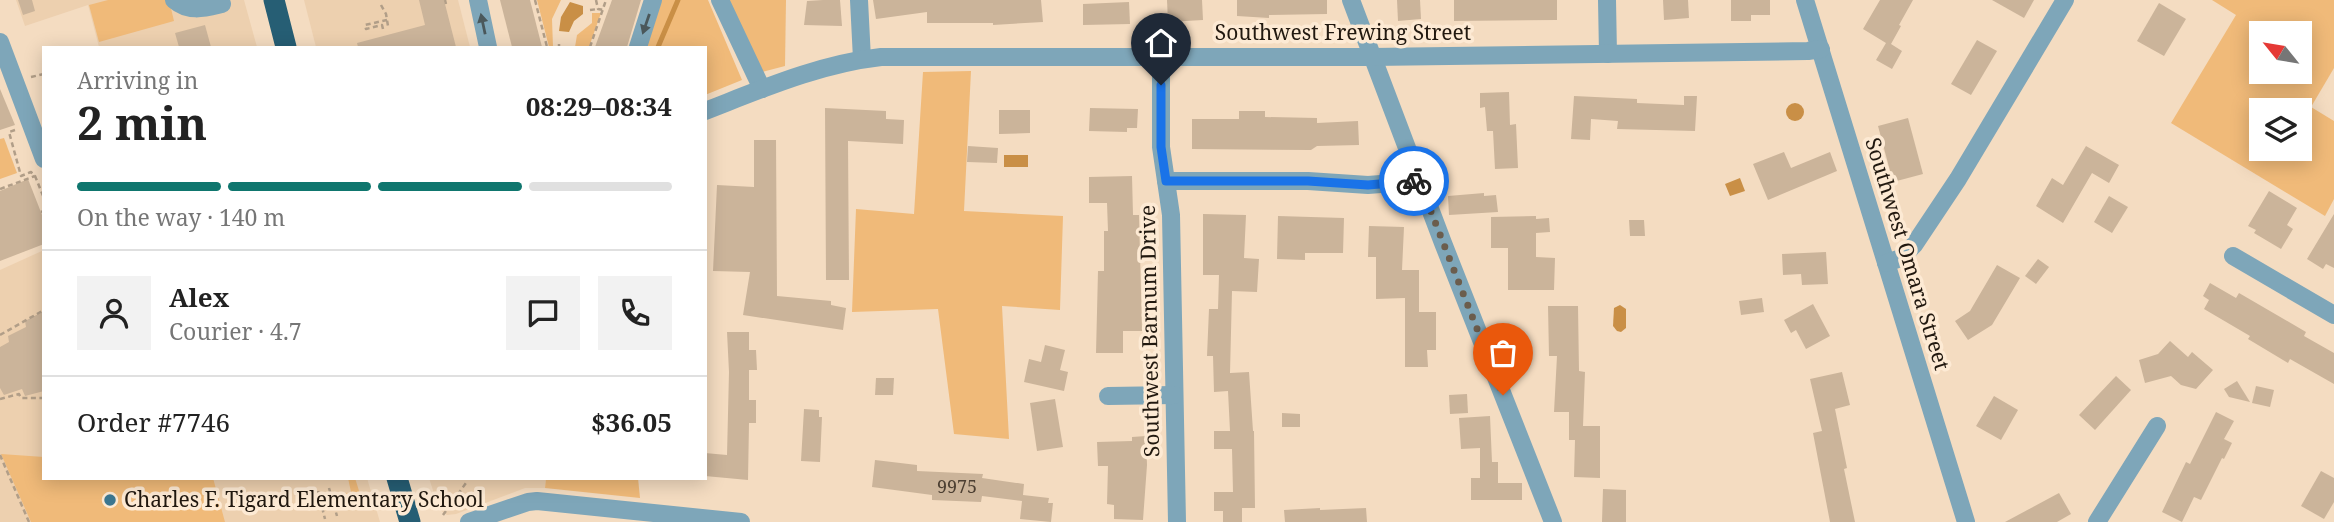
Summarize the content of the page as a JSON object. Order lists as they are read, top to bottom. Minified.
{"streets":{"street":["Southwest Frewing Street","Southwest Omara Street","Southwest Barnum Drive"]},"crossings":[["Southwest Frewing Street","Southwest Omara Street"],["Southwest Frewing Street","Southwest Barnum Drive"]],"places":["Charles F. Tigard Elementary School"],"house_numbers":["9975"],"north":"top left","page":{"heading":["2 min","Arriving in","08:29–08:34"],"panel":["Alex","Courier · 4.7","Order #7746","$36.05"],"bar":"On the way · 140 m"}}
